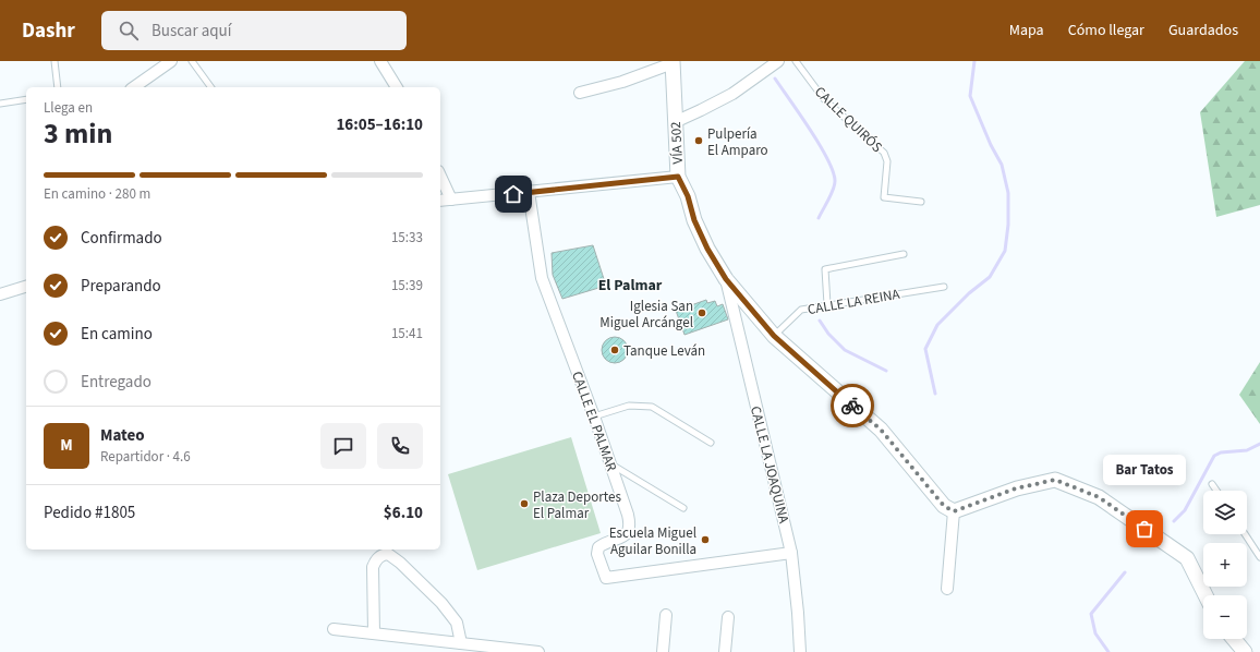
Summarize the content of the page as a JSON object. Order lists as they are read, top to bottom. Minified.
{"streets":{"street":["VÍA 502","CALLE EL PALMAR","CALLE LA JOAQUINA"],"lane":["CALLE QUIRÓS","CALLE LA REINA"]},"crossings":[["VÍA 502","CALLE LA REINA"],["VÍA 502","CALLE LA JOAQUINA"],["CALLE EL PALMAR","CALLE LA JOAQUINA"]],"districts":["El Palmar"],"places":["Pulpería El Amparo","Iglesia San Miguel Arcángel","Tanque Leván","Plaza Deportes El Palmar","Bar Tatos","Escuela Miguel Aguilar Bonilla"],"page":{"header":"Dashr","search":"Buscar aquí","nav":["Mapa","Cómo llegar","Guardados"],"heading":["3 min","Llega en","16:05–16:10"],"panel":["Mateo","Repartidor · 4.6","Pedido #1805","$6.10"],"bar":"En camino · 280 m","list":[["Confirmado","15:33"],["Preparando","15:39"],["En camino","15:41"],"Entregado"],"round":"M","bubble":"Bar Tatos","map_buttons":["+","−"]}}
